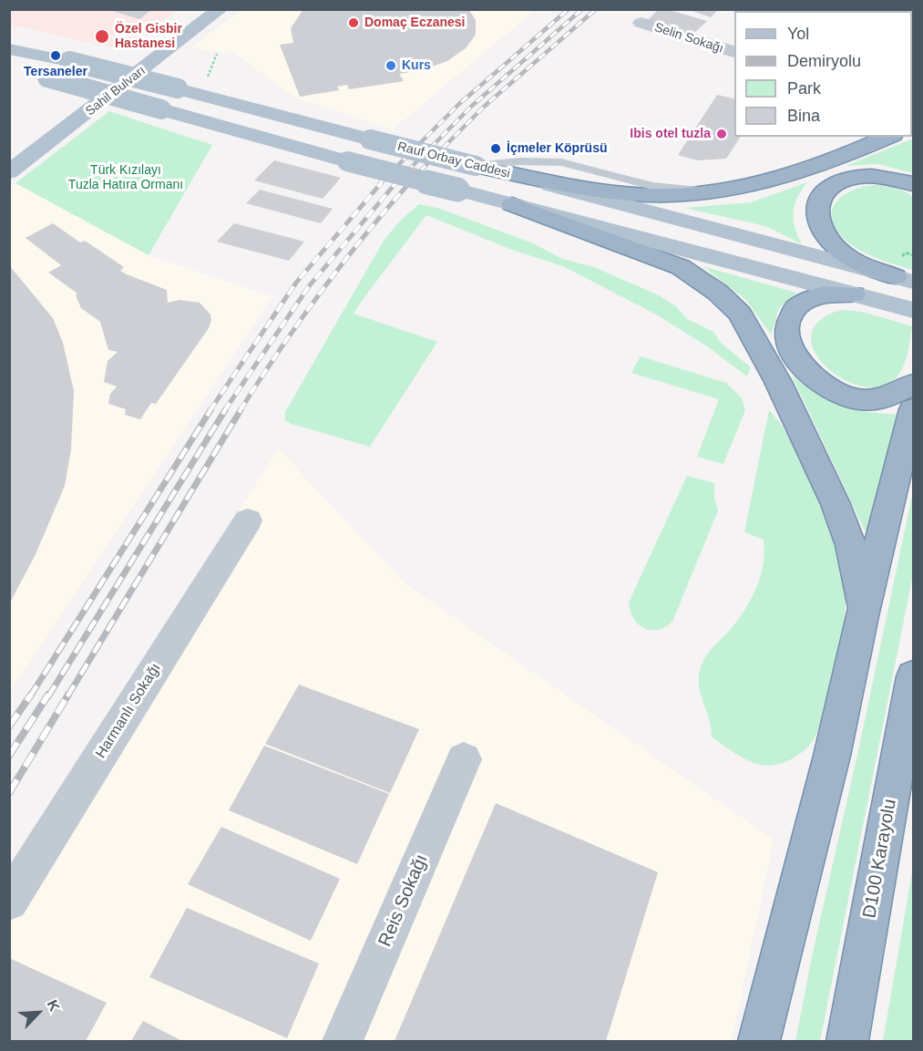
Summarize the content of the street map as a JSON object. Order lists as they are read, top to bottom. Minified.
{"streets":{"highway":["D100 Karayolu"],"main road":["Sahil Bulvarı","Rauf Orbay Caddesi"],"street":["Selin Sokağı","Harmanlı Sokağı","Reis Sokağı"]},"parks":["Türk Kızılayı Tuzla Hatıra Ormanı"],"places":["Domaç Eczanesi","Özel Gisbir Hastanesi","Tersaneler","Kurs","Ibis otel tuzla","İçmeler Köprüsü"],"legend":["Yol","Demiryolu","Park","Bina"],"north":"top right"}
